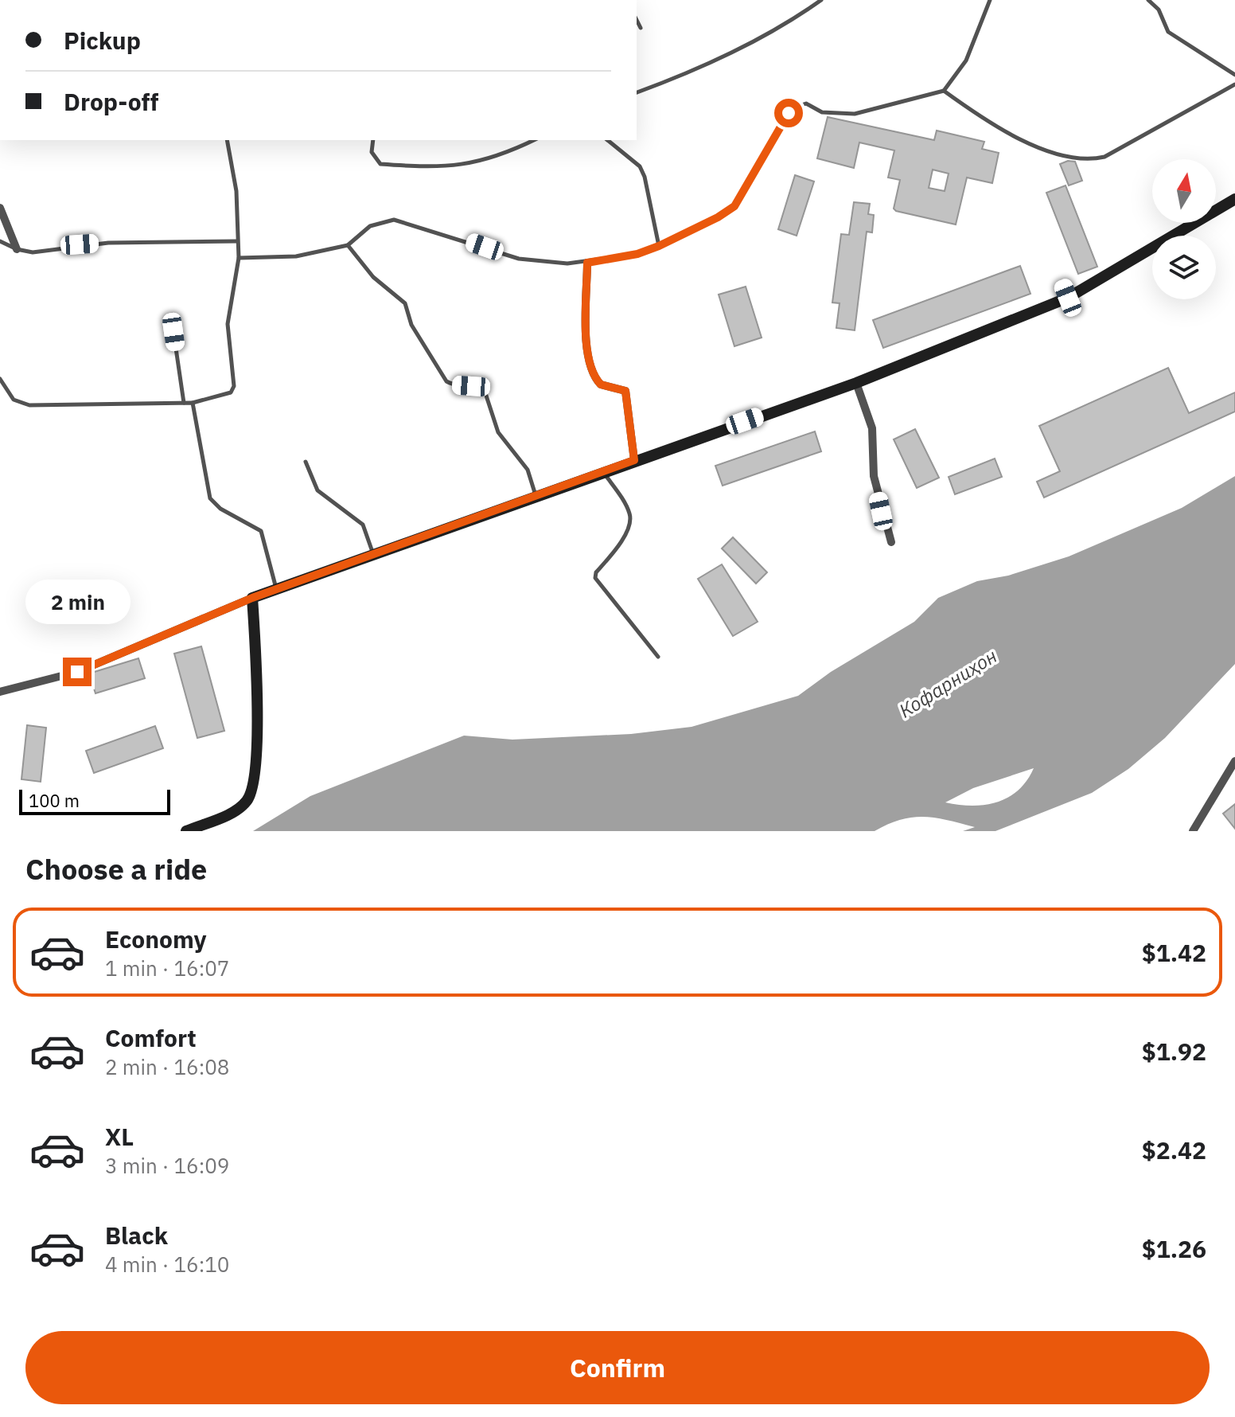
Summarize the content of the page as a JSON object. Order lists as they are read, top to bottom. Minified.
{"water":["Кофарниҳон"],"scale_bar":"100 m","north":"top","page":{"banner":["Pickup","Drop-off"],"bubble":"2 min","scale":"100 m","heading":"Choose a ride","list":[{"name":"Economy","note":"1 min · 16:07","value":"$1.42"},{"name":"Comfort","note":"2 min · 16:08","value":"$1.92"},{"name":"XL","note":"3 min · 16:09","value":"$2.42"},{"name":"Black","note":"4 min · 16:10","value":"$1.26"}],"buttons":"Confirm"}}
